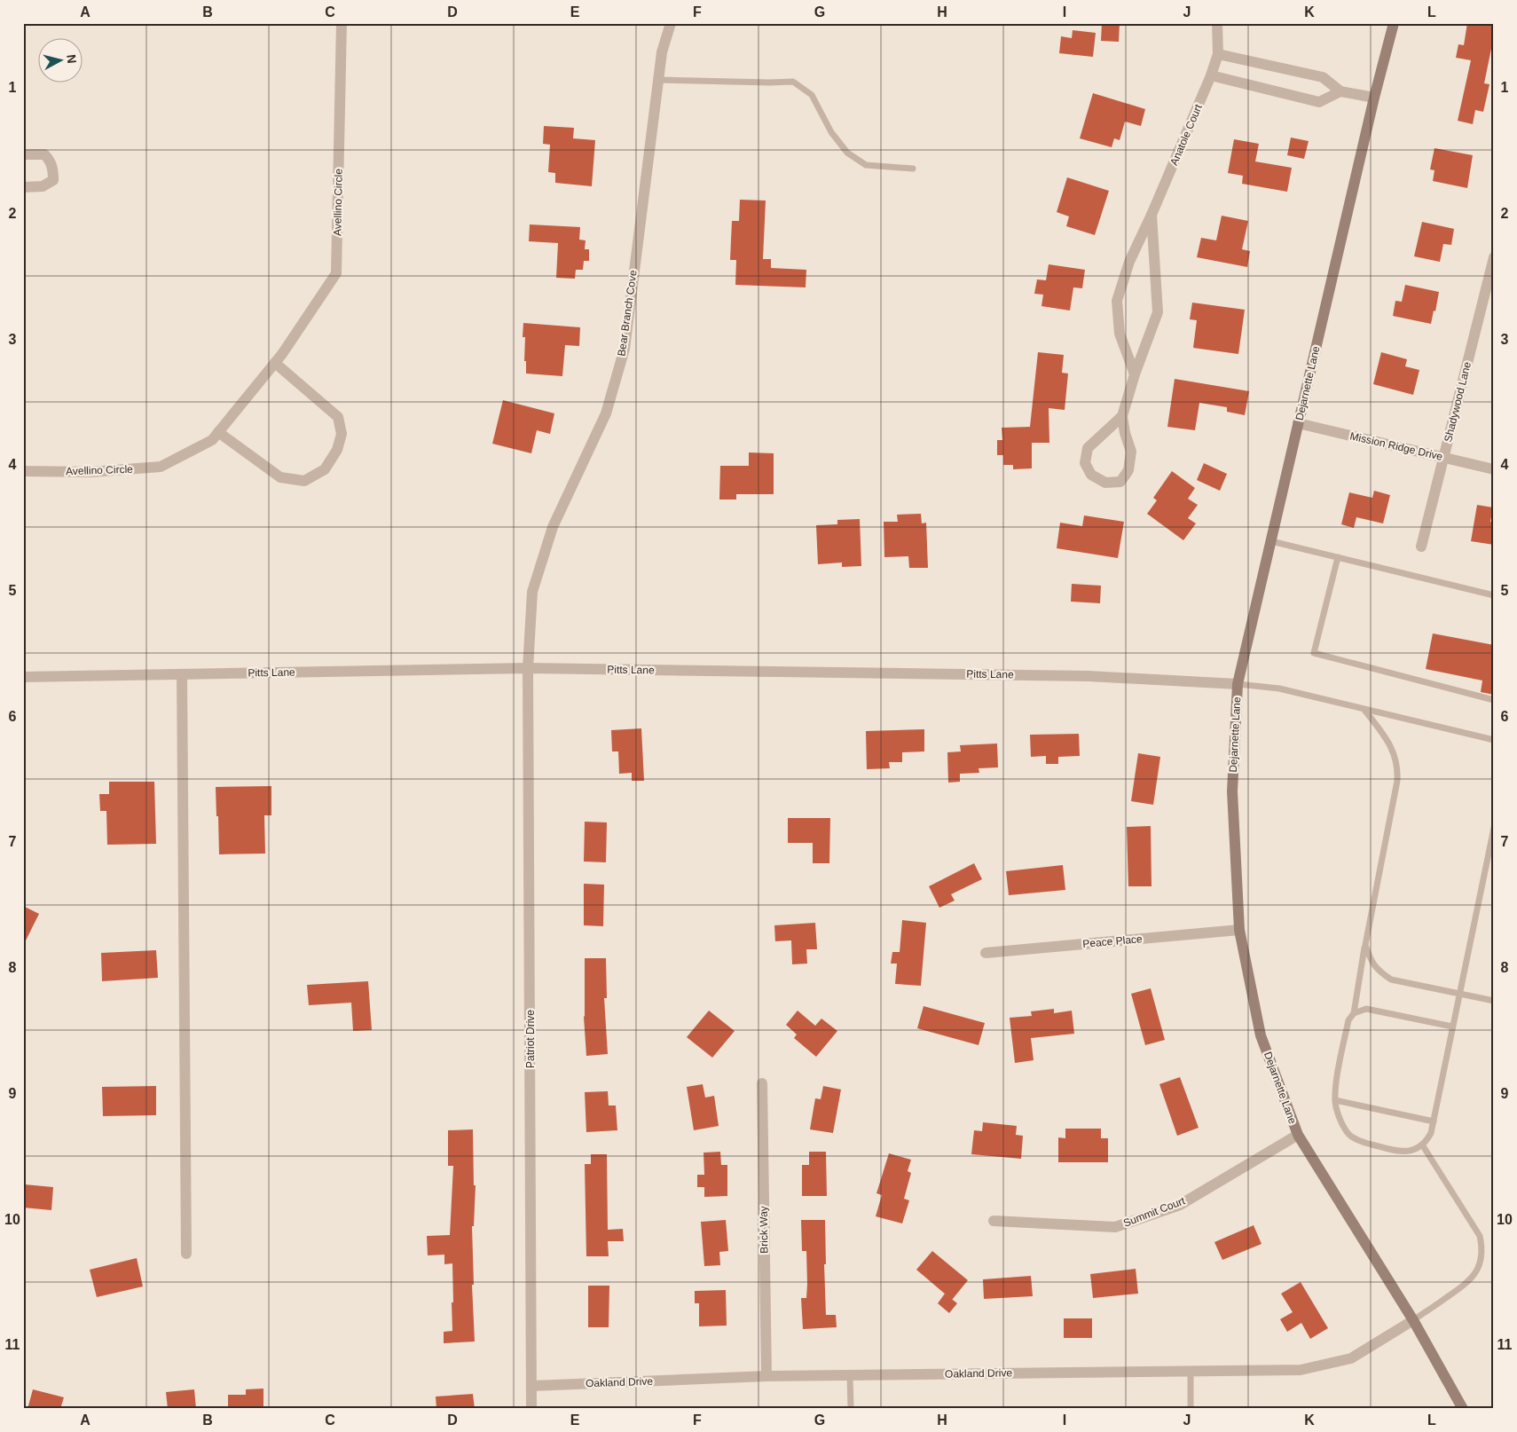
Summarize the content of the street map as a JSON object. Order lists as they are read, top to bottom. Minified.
{"streets":{"main road":["Dejarnette Lane"],"street":["Anatole Court","Avellino Circle","Bear Branch Cove","Shadywood Lane","Mission Ridge Drive","Pitts Lane","Peace Place","Patriot Drive","Summit Court","Brick Way","Oakland Drive"]},"crossings":[["Bear Branch Cove","Pitts Lane"],["Bear Branch Cove","Patriot Drive"],["Dejarnette Lane","Mission Ridge Drive"],["Dejarnette Lane","Pitts Lane"],["Dejarnette Lane","Peace Place"],["Dejarnette Lane","Summit Court"],["Dejarnette Lane","Oakland Drive"],["Shadywood Lane","Mission Ridge Drive"],["Pitts Lane","Patriot Drive"],["Patriot Drive","Oakland Drive"],["Brick Way","Oakland Drive"]],"north":"right","grid":{"columns":["A","B","C","D","E","F","G","H","I","J","K","L"],"rows":["1","2","3","4","5","6","7","8","9","10","11"]}}
